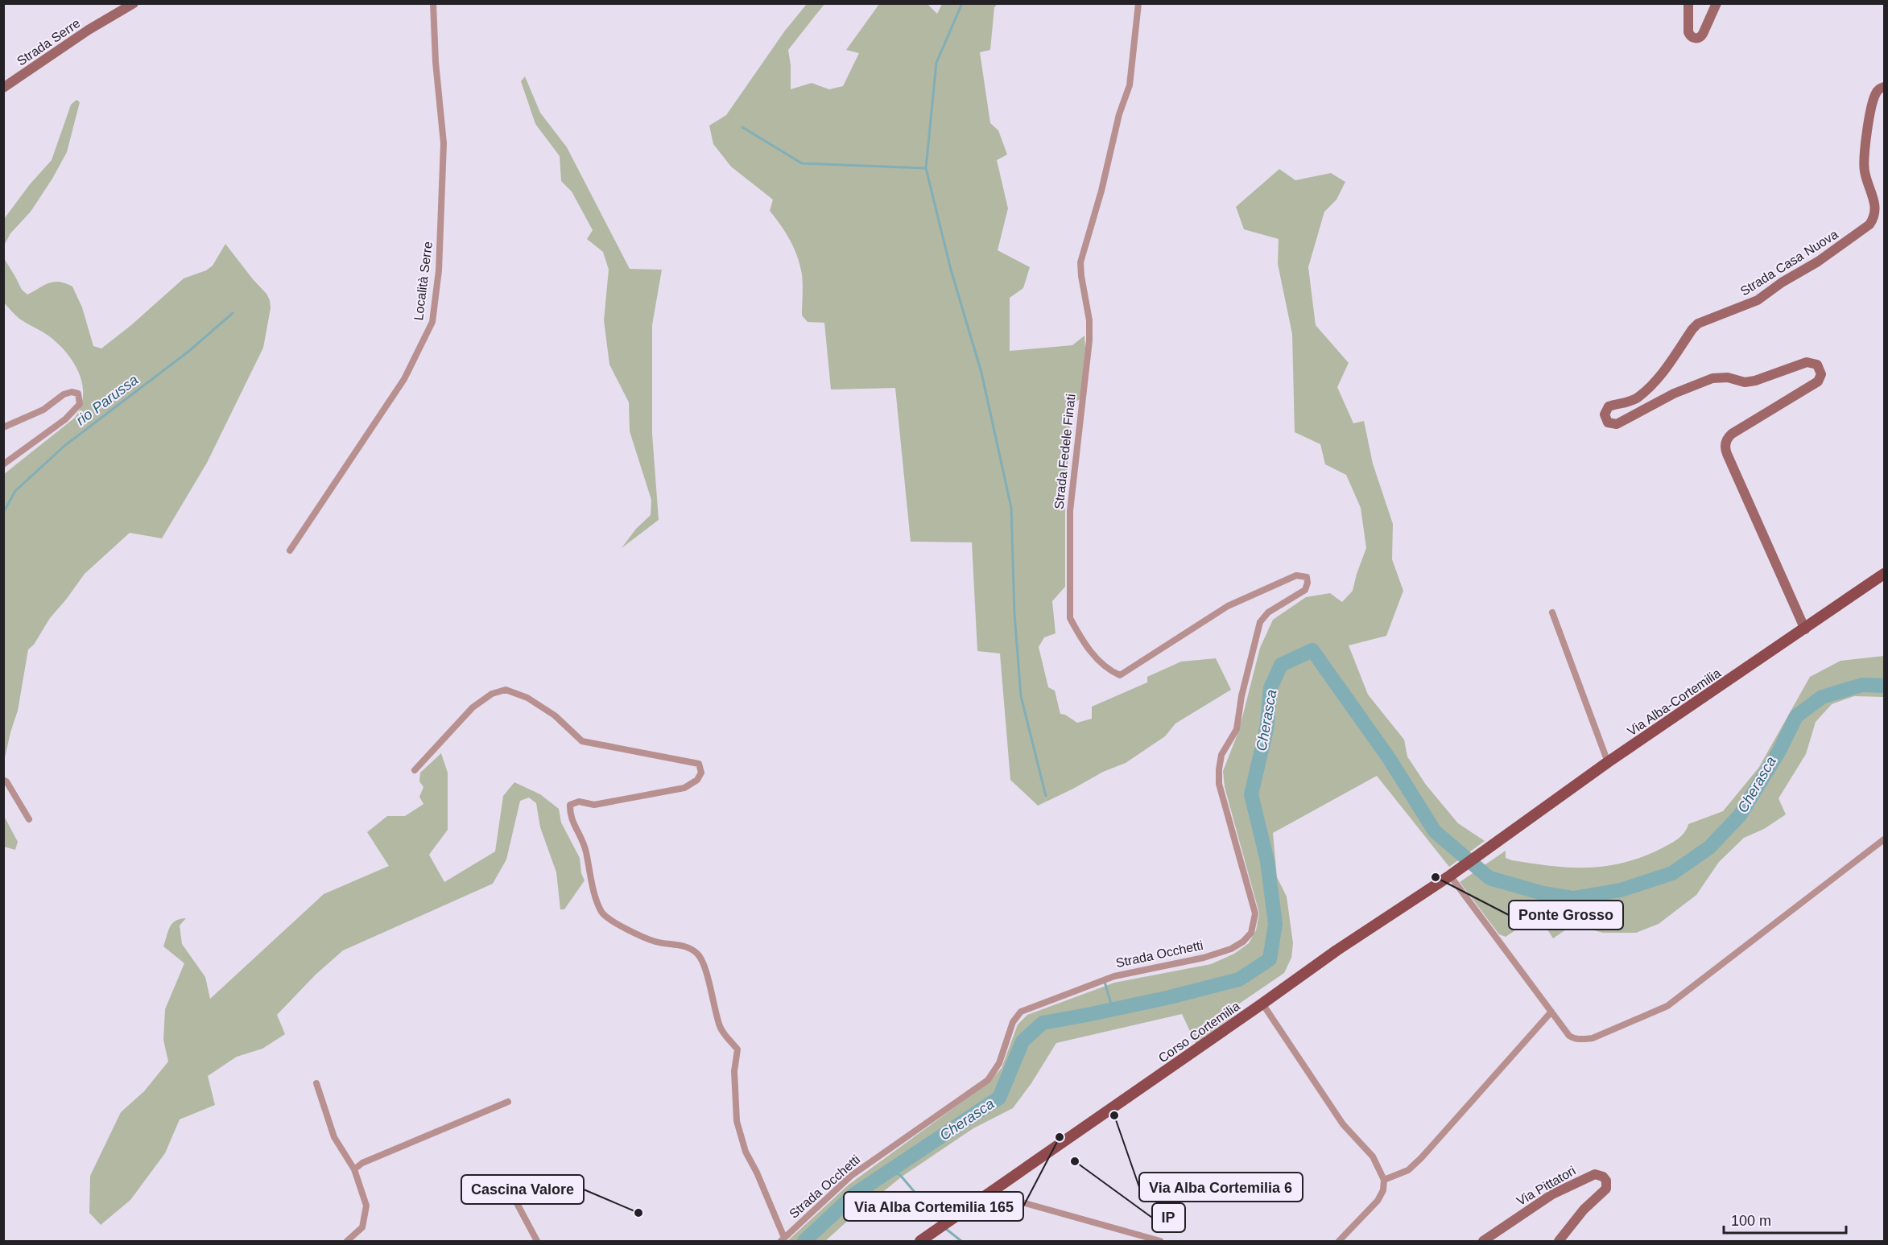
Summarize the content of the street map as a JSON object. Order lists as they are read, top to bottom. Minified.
{"streets":{"main road":["Via Alba-Cortemilia","Corso Cortemilia"],"street":["Strada Serre","Strada Casa Nuova","Località Serre","Strada Fedele Finati","Strada Occhetti","Via Pittatori"]},"crossings":[["Strada Casa Nuova","Via Alba-Cortemilia"],["Strada Fedele Finati","Strada Occhetti"],["Via Alba-Cortemilia","Corso Cortemilia"]],"water":["rio Parussa","Cherasca"],"places":["Ponte Grosso","Via Alba Cortemilia 6","Via Alba Cortemilia 165","IP","Cascina Valore"],"scale_bar":"100 m"}
